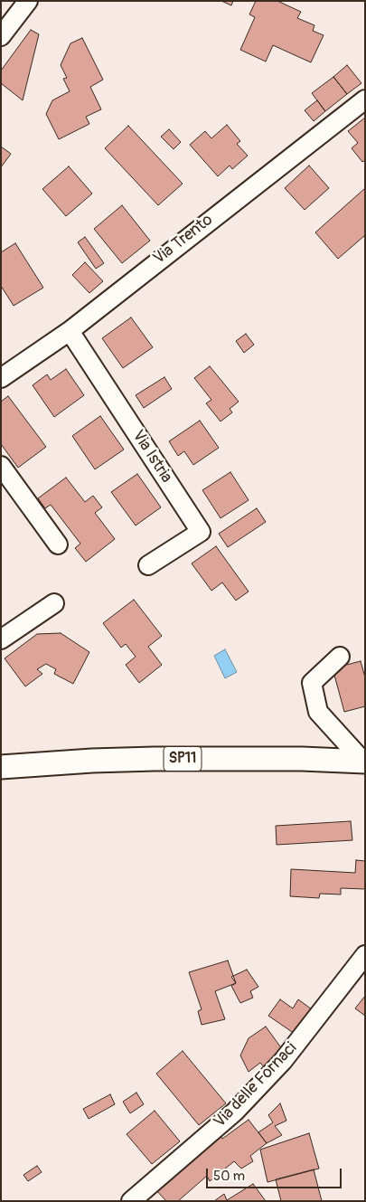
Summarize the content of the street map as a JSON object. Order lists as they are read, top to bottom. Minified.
{"streets":{"main road":["SP11"],"street":["Via Trento","Via Istria","Via delle Fornaci"]},"crossings":[["Via Trento","Via Istria"]],"scale_bar":"50 m"}
